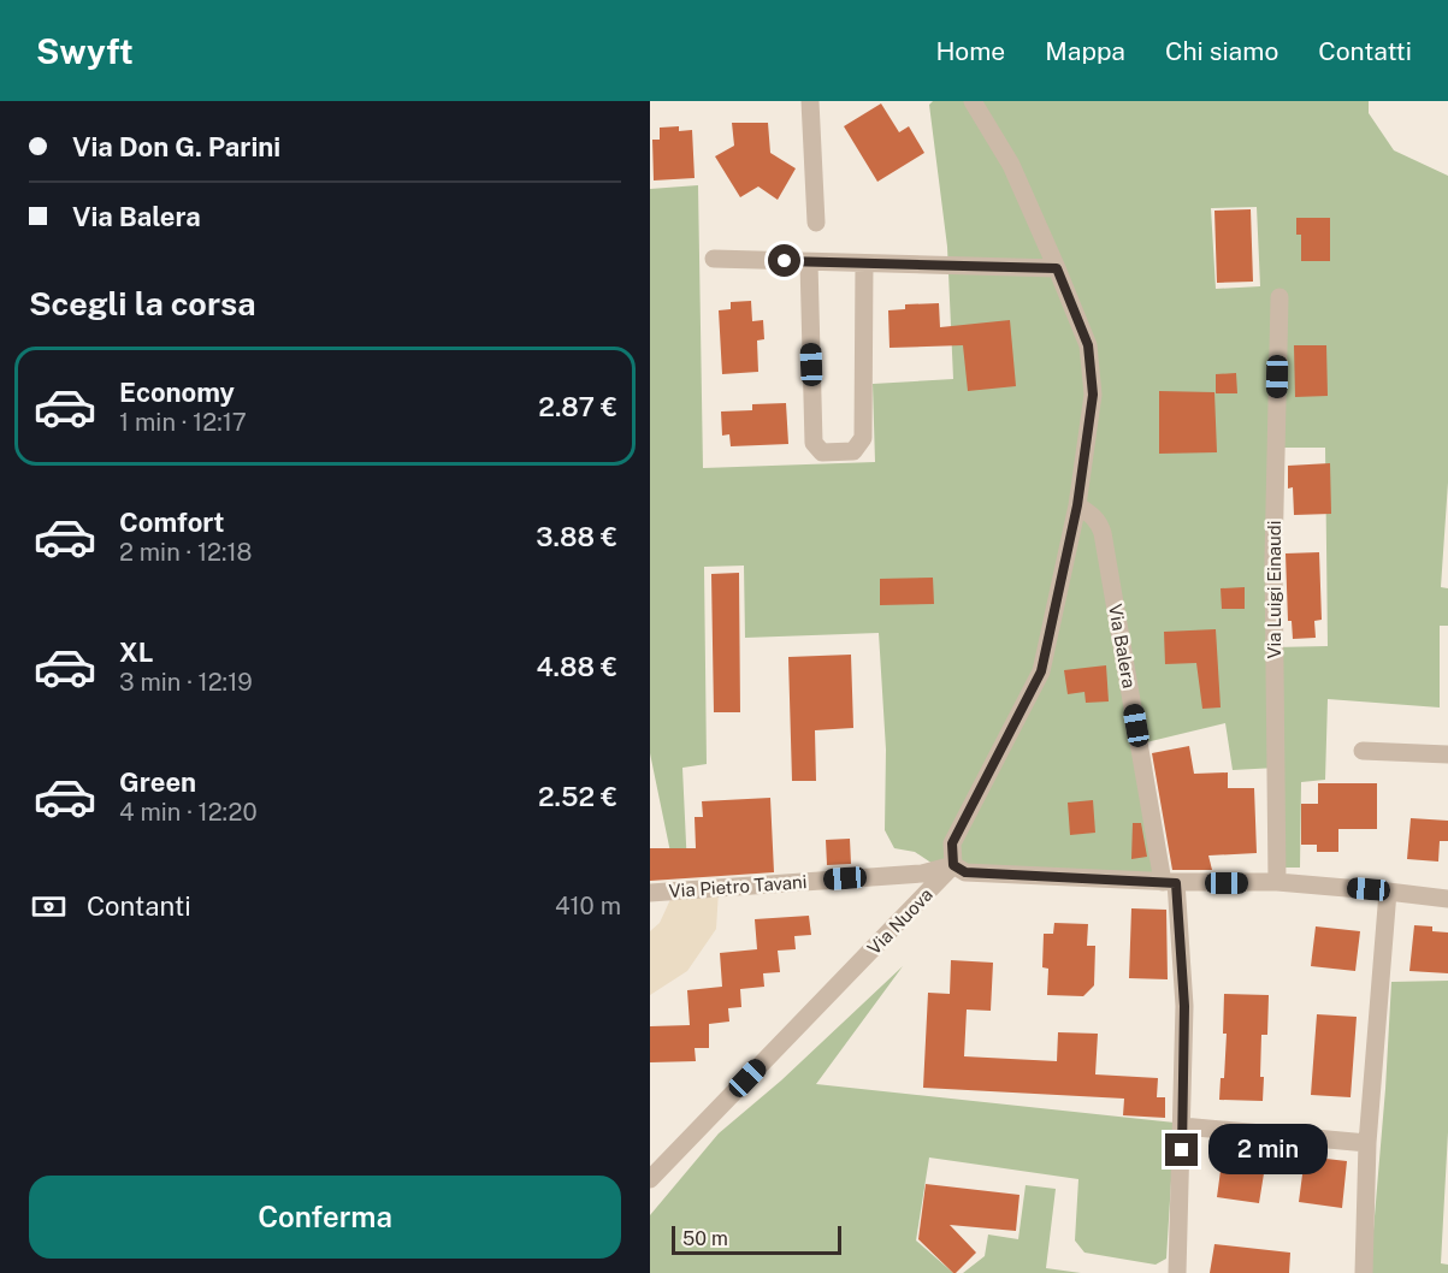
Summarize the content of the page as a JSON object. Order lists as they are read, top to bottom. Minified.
{"streets":{"street":["Via Luigi Einaudi","Via Balera","Via Pietro Tavani","Via Nuova"]},"crossings":[["Via Pietro Tavani","Via Nuova"]],"scale_bar":"50 m","page":{"header":"Swyft","nav":["Home","Mappa","Chi siamo","Contatti"],"banner":["Via Don G. Parini","Via Balera"],"heading":"Scegli la corsa","list":[{"name":"Economy","note":"1 min · 12:17","value":"2.87 €"},{"name":"Comfort","note":"2 min · 12:18","value":"3.88 €"},{"name":"XL","note":"3 min · 12:19","value":"4.88 €"},{"name":"Green","note":"4 min · 12:20","value":"2.52 €"}],"pay":["Contanti","410 m"],"bubble":"2 min","buttons":"Conferma","scale":"50 m"}}
